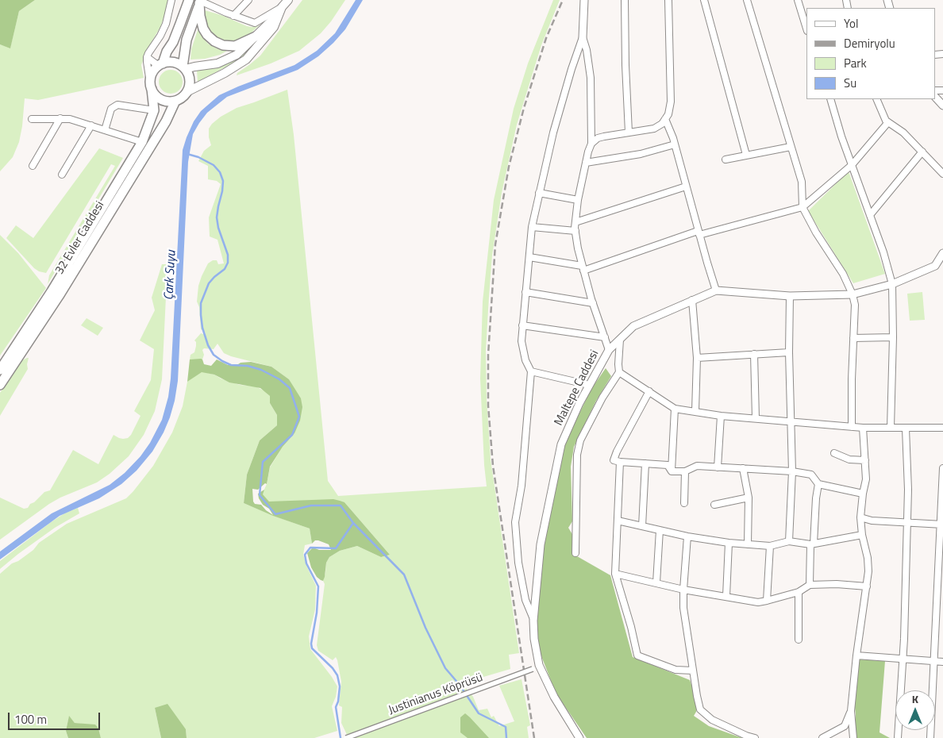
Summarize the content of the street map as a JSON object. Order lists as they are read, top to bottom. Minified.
{"streets":{"main road":["32 Evler Caddesi"],"street":["Maltepe Caddesi","Justinianus Köprüsü"]},"water":["Çark Suyu"],"legend":["Yol","Demiryolu","Park","Su"],"scale_bar":"100 m","north":"top"}
